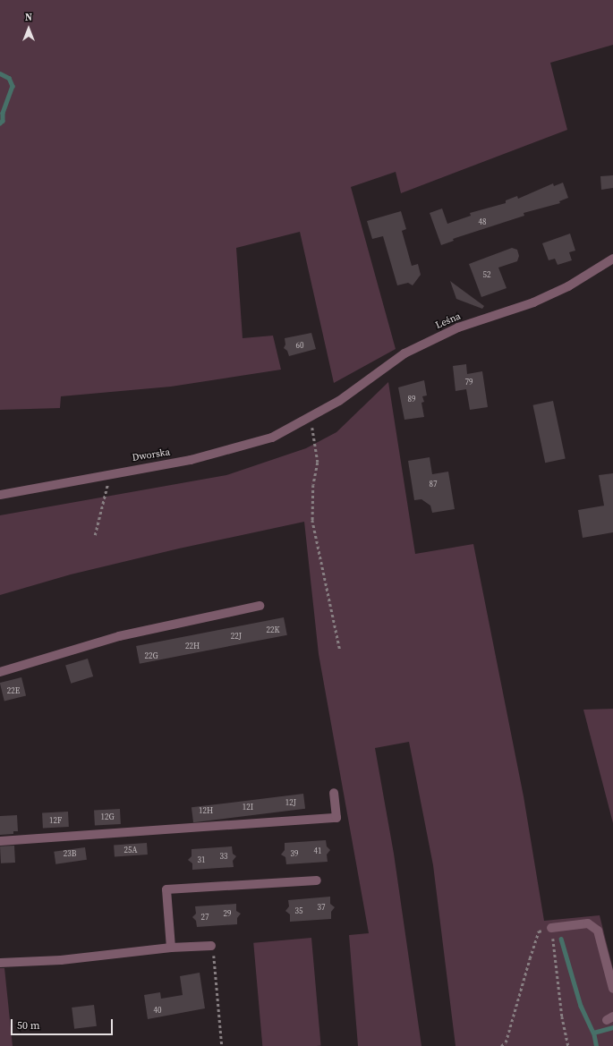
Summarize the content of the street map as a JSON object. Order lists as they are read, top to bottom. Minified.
{"streets":{"street":["Leśna","Dworska"]},"crossings":[["Leśna","Dworska"]],"house_numbers":["48","52","60","79","89","87","22K","22J","22H","22G","22E","12J","12I","12H","12G","12F","25A","41","23B","39","33","31","37","35","29","27","40"],"scale_bar":"50 m","north":"top"}
